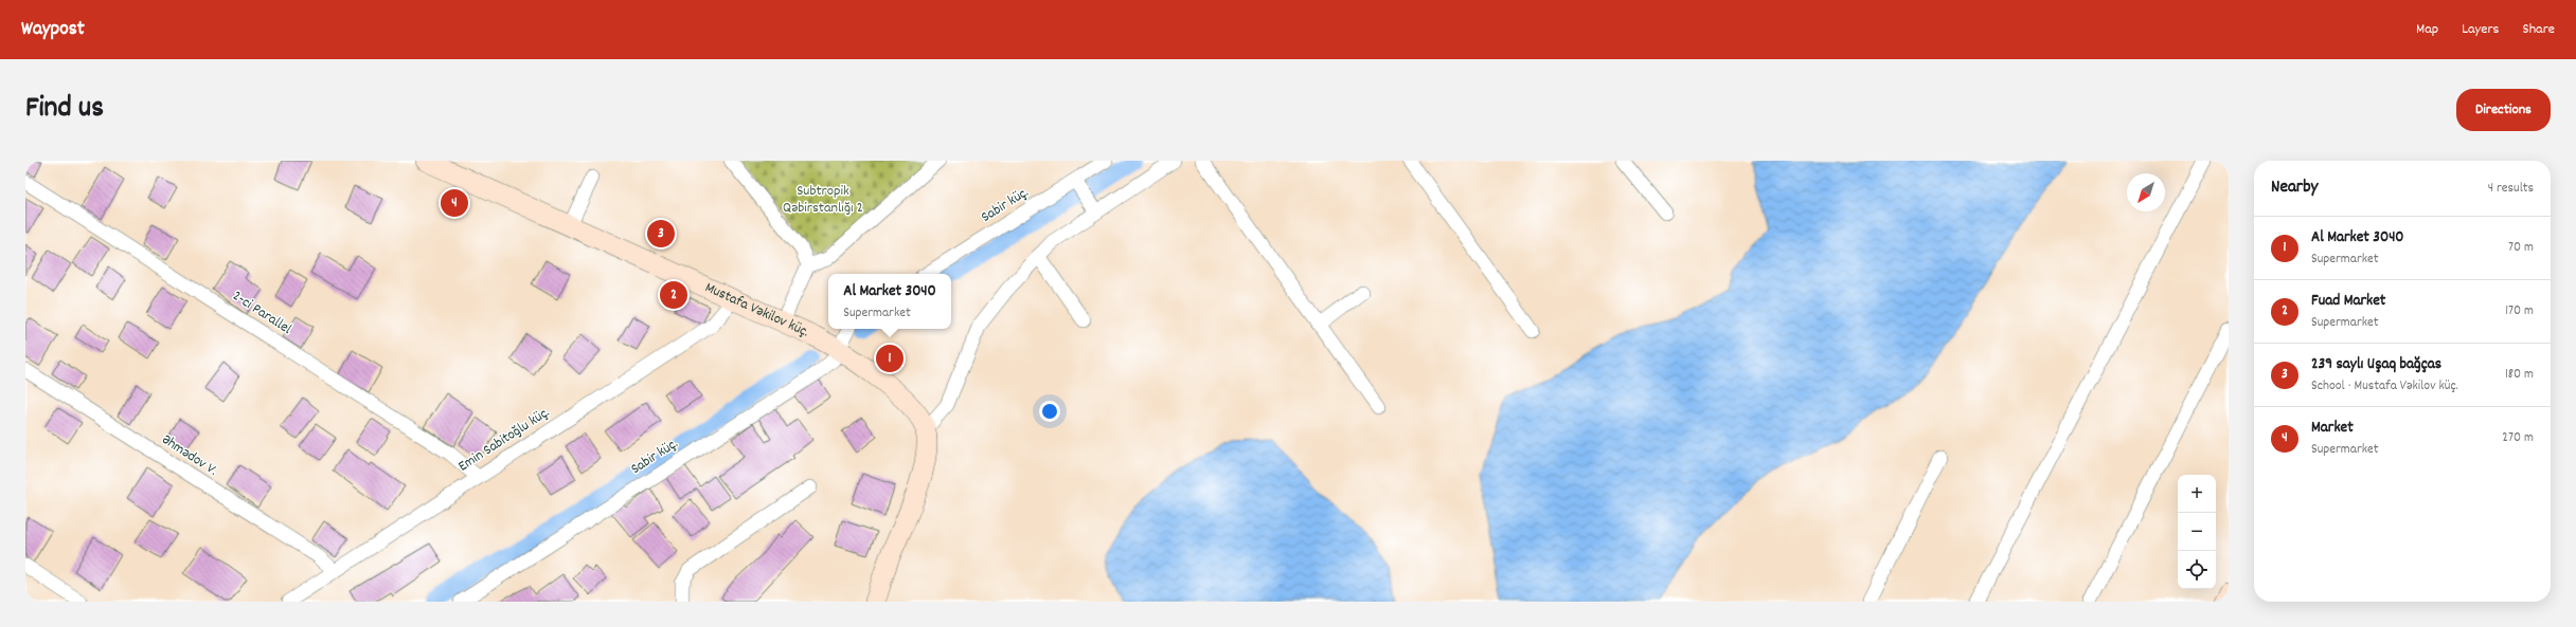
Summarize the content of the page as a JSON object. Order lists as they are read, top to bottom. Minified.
{"streets":{"street":["Sabir küç.","Mustafa Vəkilov küç.","2-ci Parallel","Emin Sabitoğlu küç.","Əhmədov V."]},"crossings":[["Sabir küç.","Mustafa Vəkilov küç."],["Mustafa Vəkilov küç.","Emin Sabitoğlu küç."],["2-ci Parallel","Emin Sabitoğlu küç."],["Emin Sabitoğlu küç.","Əhmədov V."]],"parks":["Subtropik Qəbirstanlığı 2"],"north":"bottom left","page":{"header":"Waypost","nav":["Map","Layers","Share"],"title":"Find us","buttons":"Directions","heading":["Nearby","4 results"],"pins":["4","3","2","1"],"list":[{"mark":"1","name":"Al Market 3040","note":"Supermarket","value":"70 m"},{"mark":"2","name":"Fuad Market","note":"Supermarket","value":"170 m"},{"mark":"3","name":"239 saylı Uşaq bağças","note":"School · Mustafa Vəkilov küç.","value":"180 m"},{"mark":"4","name":"Market","note":"Supermarket","value":"270 m"}],"popup":["Al Market 3040","Supermarket"],"map_buttons":["+","−"]}}
